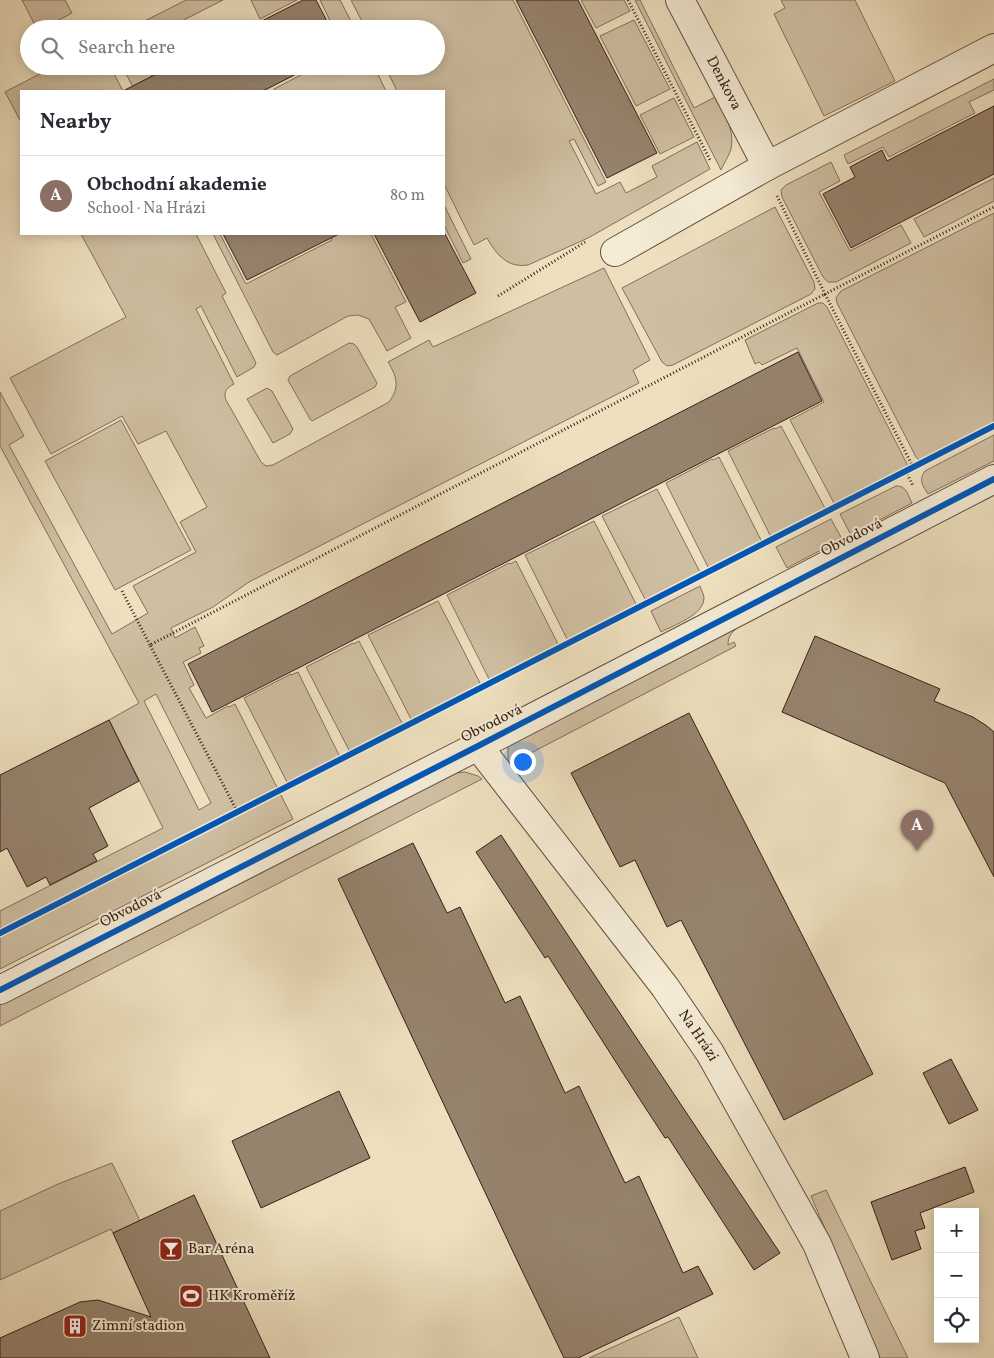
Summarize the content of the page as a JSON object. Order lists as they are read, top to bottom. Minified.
{"streets":{"street":["Denkova","Obvodová","Na Hrázi"]},"crossings":[["Obvodová","Na Hrázi"]],"places":{"bar":["Bar Aréna"],"sports":["HK Kroměříž"],"building":["Zimní stadion"]},"page":{"search":"Search here","heading":"Nearby","list":[{"mark":"A","name":"Obchodní akademie","note":"School · Na Hrázi","value":"80 m"}],"pins":"A","map_buttons":["+","−"]}}
